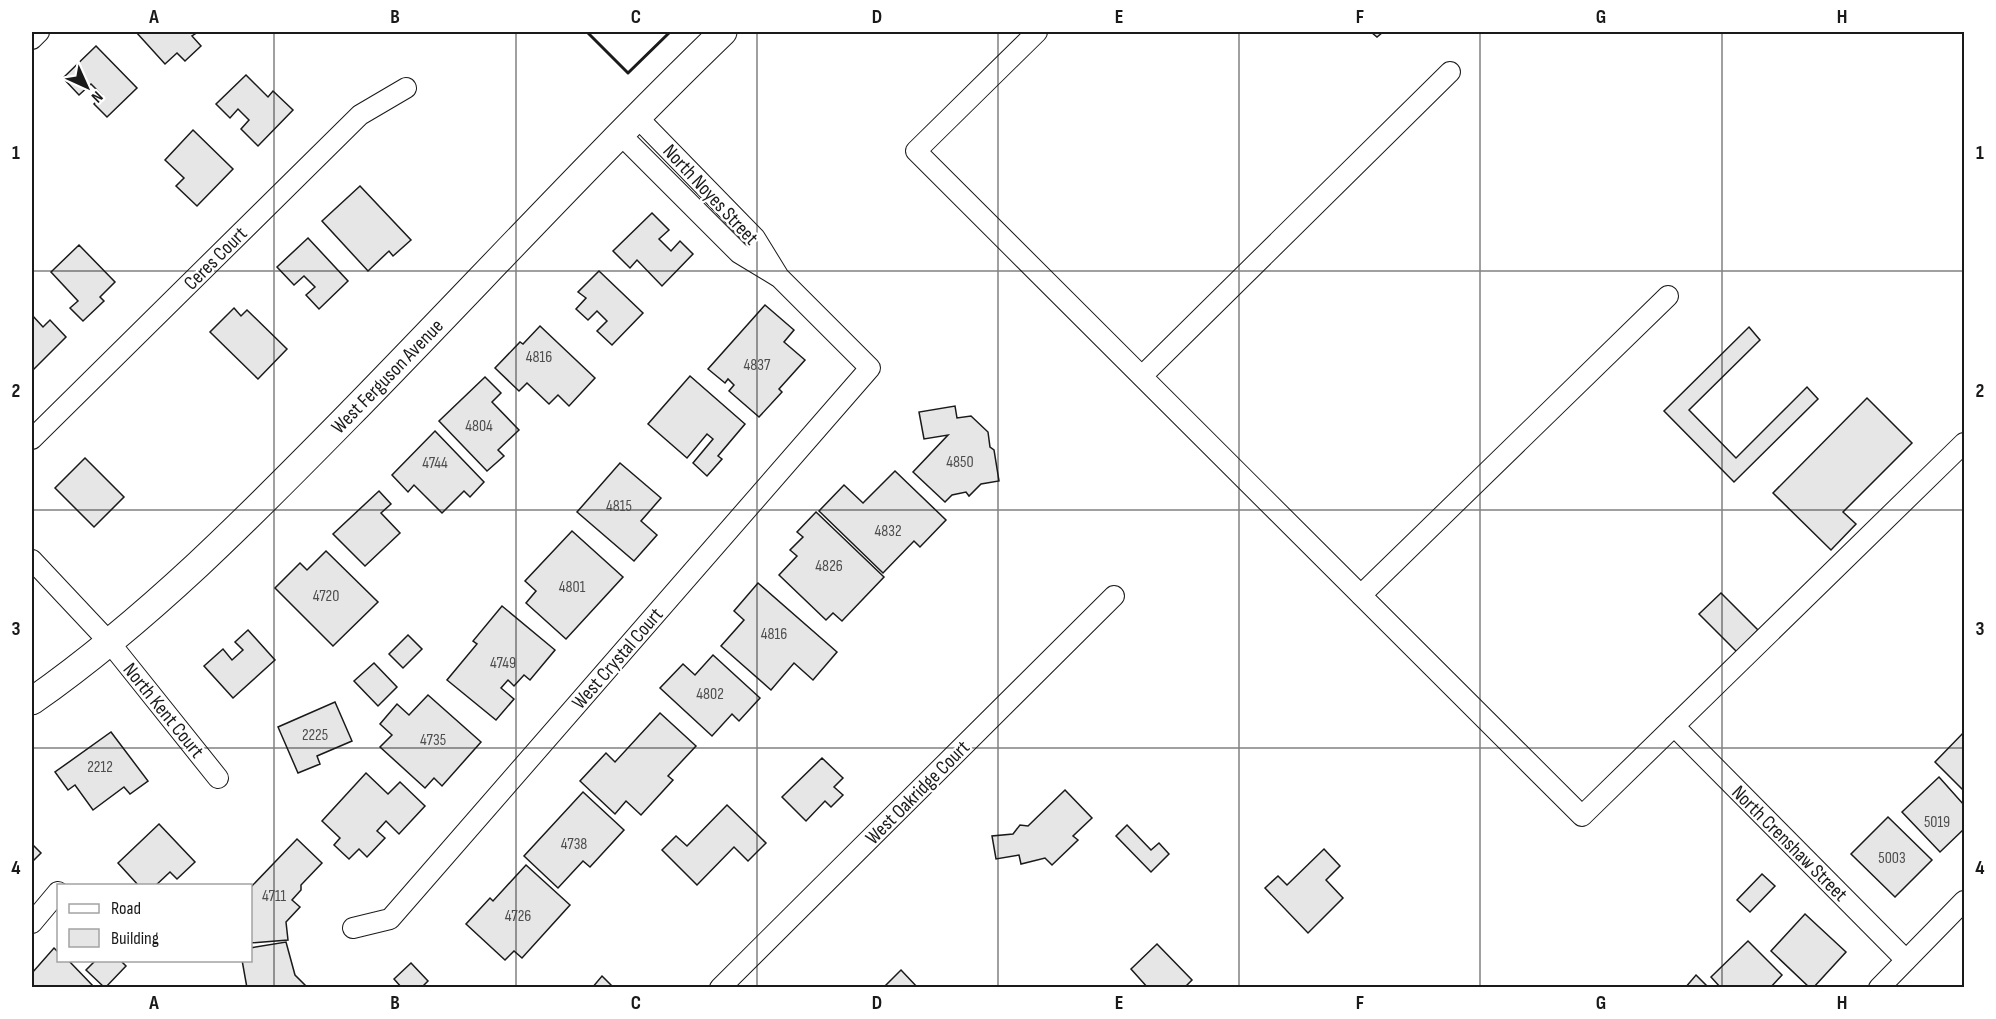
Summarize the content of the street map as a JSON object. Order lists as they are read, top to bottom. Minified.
{"streets":{"street":["North Noyes Street","Ceres Court","West Ferguson Avenue","West Crystal Court","North Kent Court","West Oakridge Court","North Crenshaw Street"]},"crossings":[["North Noyes Street","West Ferguson Avenue"],["North Noyes Street","West Crystal Court"],["West Ferguson Avenue","North Kent Court"]],"house_numbers":["4816","4837","4804","4850","4744","4815","4832","4826","4801","4720","4816","4749","4802","2225","4735","2212","5019","4738","5003","4711","4726"],"legend":["Road","Building"],"north":"bottom right","grid":{"columns":["A","B","C","D","E","F","G","H"],"rows":["1","2","3","4"]}}
